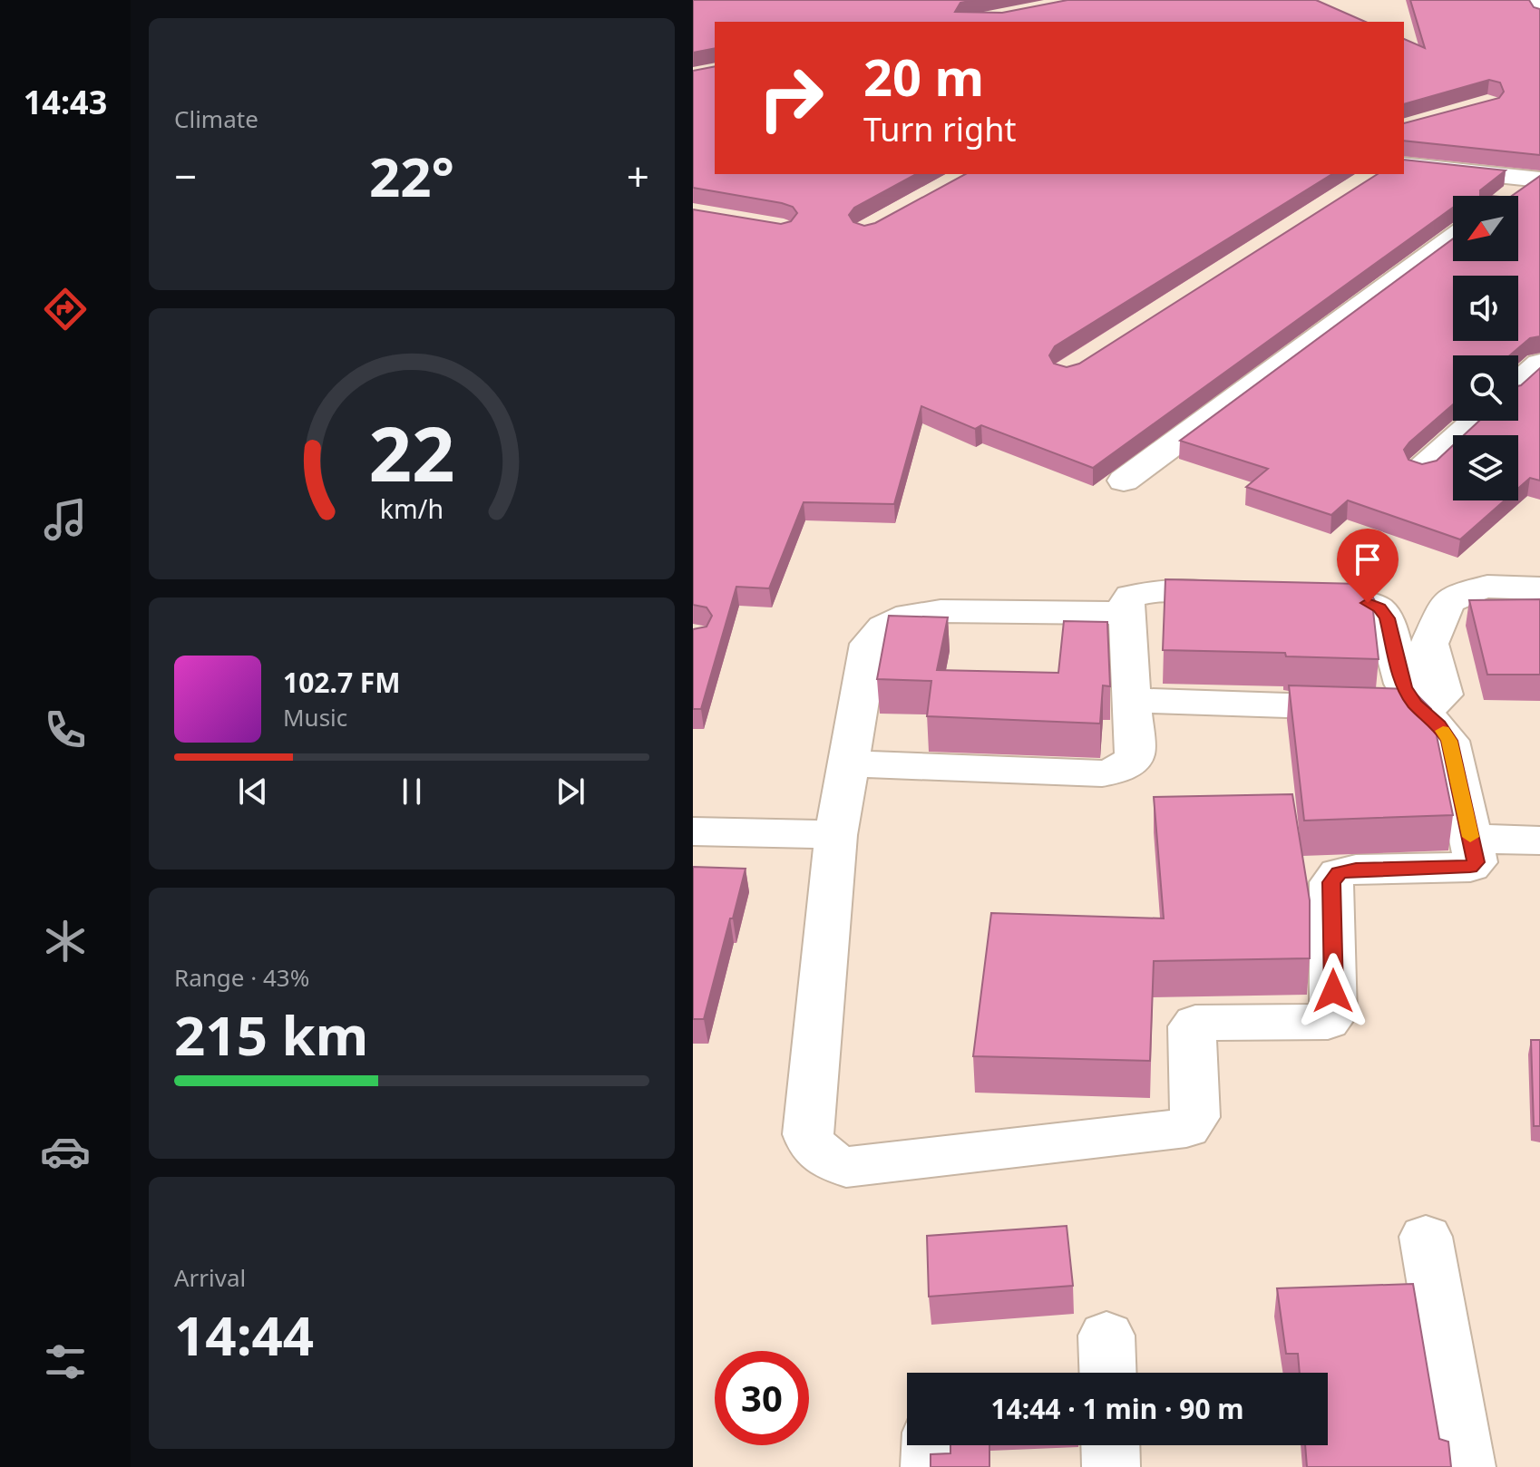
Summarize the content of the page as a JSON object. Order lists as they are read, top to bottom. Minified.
{"north":"bottom left","page":{"tabs":"14:43","tile":["Climate",["Range · 43%","215 km"],["Arrival","14:44"]],"turn":["20 m","Turn right"],"heat":["−","22°","+"],"song":["102.7 FM","Music"],"limit":"30","trip":"14:44 · 1 min · 90 m","gauge":["22","km/h"]}}
